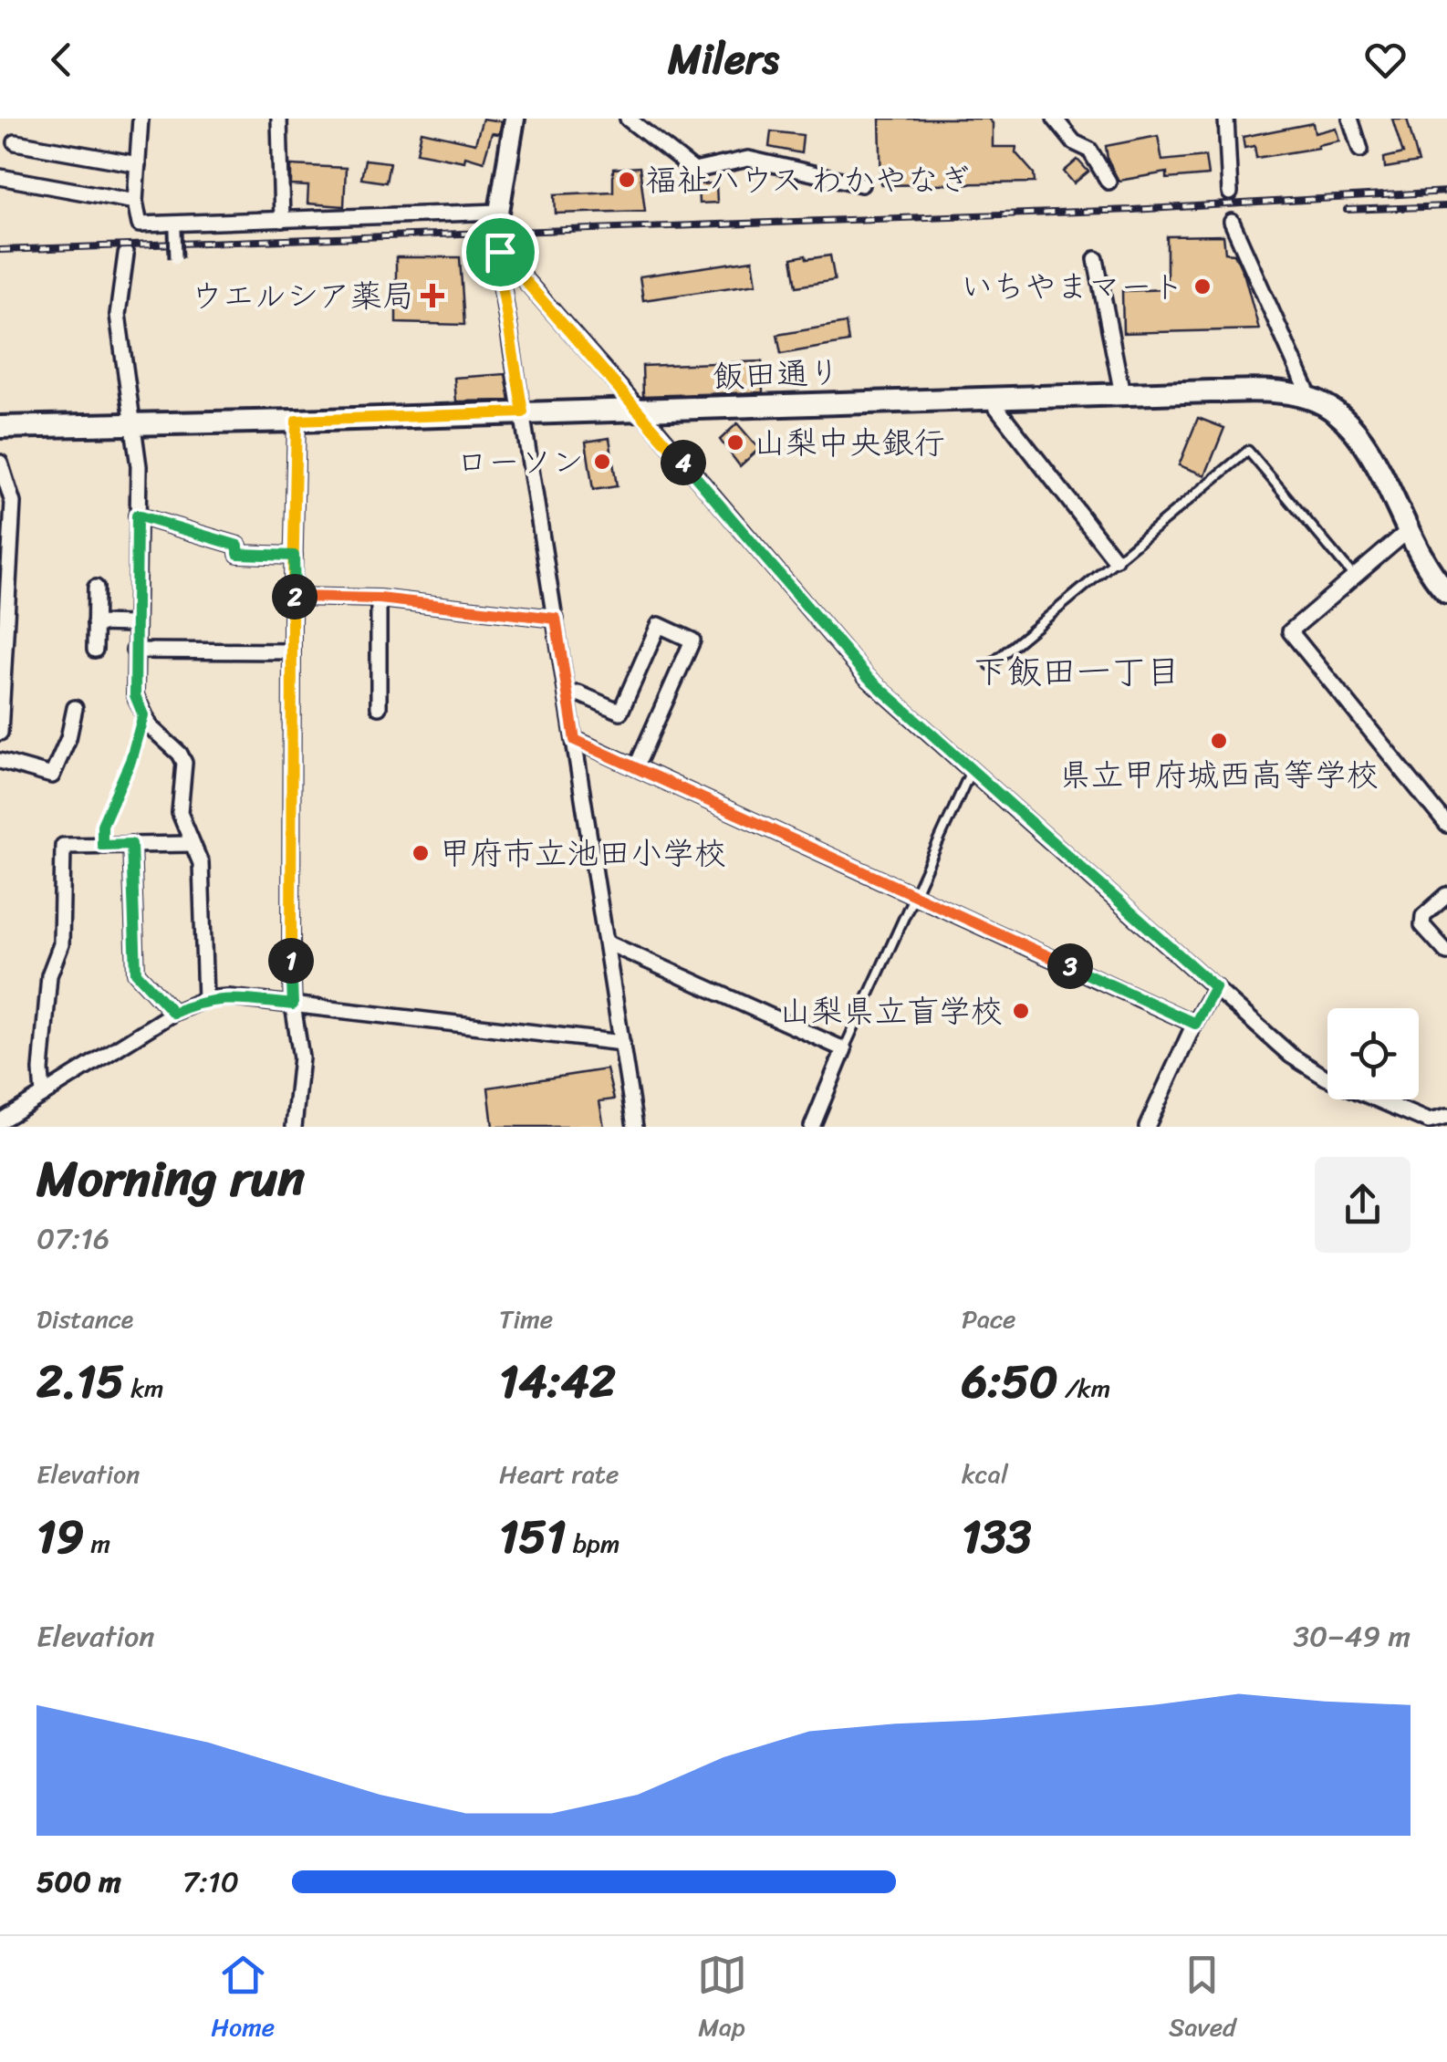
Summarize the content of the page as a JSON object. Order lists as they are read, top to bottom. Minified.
{"streets":{"main road":["飯田通り"]},"districts":["下飯田一丁目"],"places":{"other":["福祉ハウス わかやなぎ","いちやまマート","山梨中央銀行","ローソン","県立甲府城西高等学校","甲府市立池田小学校","山梨県立盲学校"],"health":["ウエルシア薬局"]},"page":{"header":"Milers","pins":["4","2","1","3"],"heading":["Morning run","07:16"],"stats":[["Distance","2.15 km"],["Time","14:42"],["Pace","6:50 /km"],["Elevation","19 m"],["Heart rate","151 bpm"],["kcal","133"]],"chart":["Elevation","30–49 m"],"list":[{"name":"500 m","note":"7:10"}],"tabs":["Home","Map","Saved"]}}
